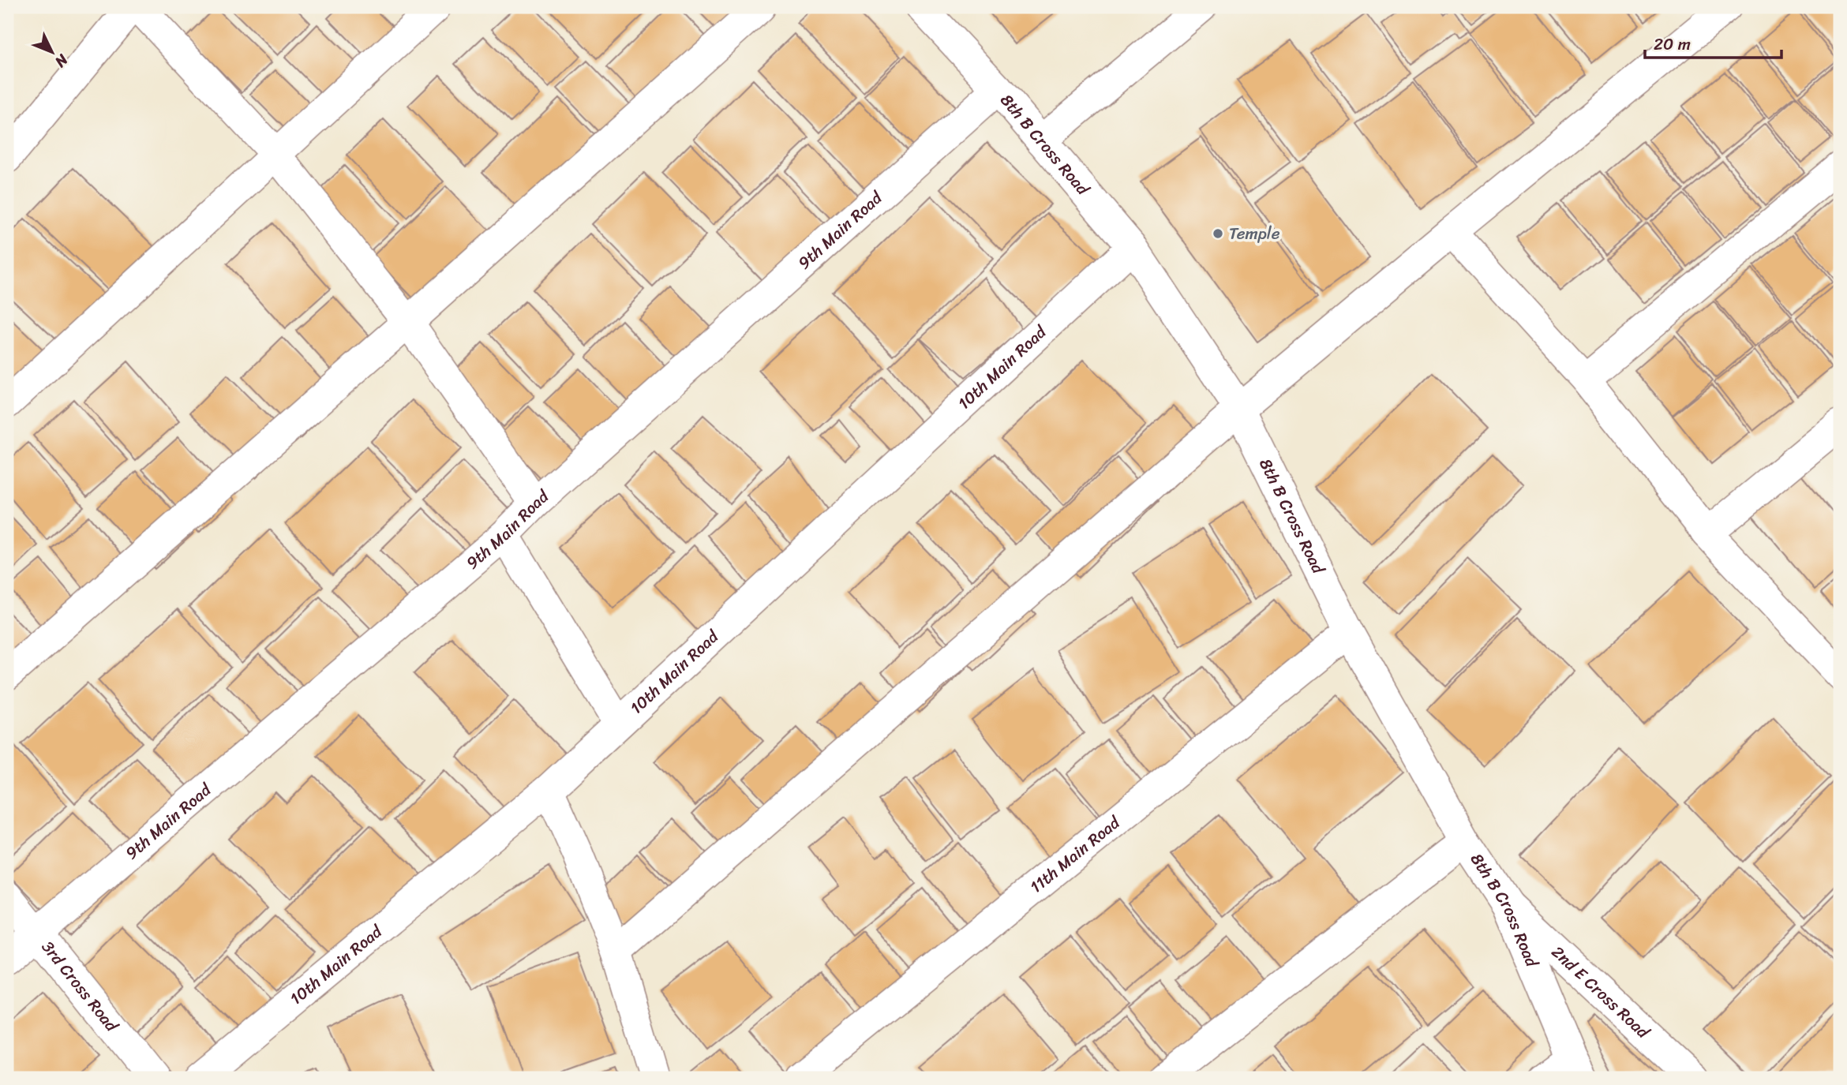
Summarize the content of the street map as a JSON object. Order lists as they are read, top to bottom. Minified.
{"streets":{"street":["8th B Cross Road","9th Main Road","10th Main Road","11th Main Road","3rd Cross Road","2nd E Cross Road"]},"crossings":[["8th B Cross Road","9th Main Road"],["8th B Cross Road","10th Main Road"],["8th B Cross Road","11th Main Road"],["8th B Cross Road","2nd E Cross Road"],["9th Main Road","3rd Cross Road"]],"places":["Temple"],"scale_bar":"20 m","north":"bottom right"}
